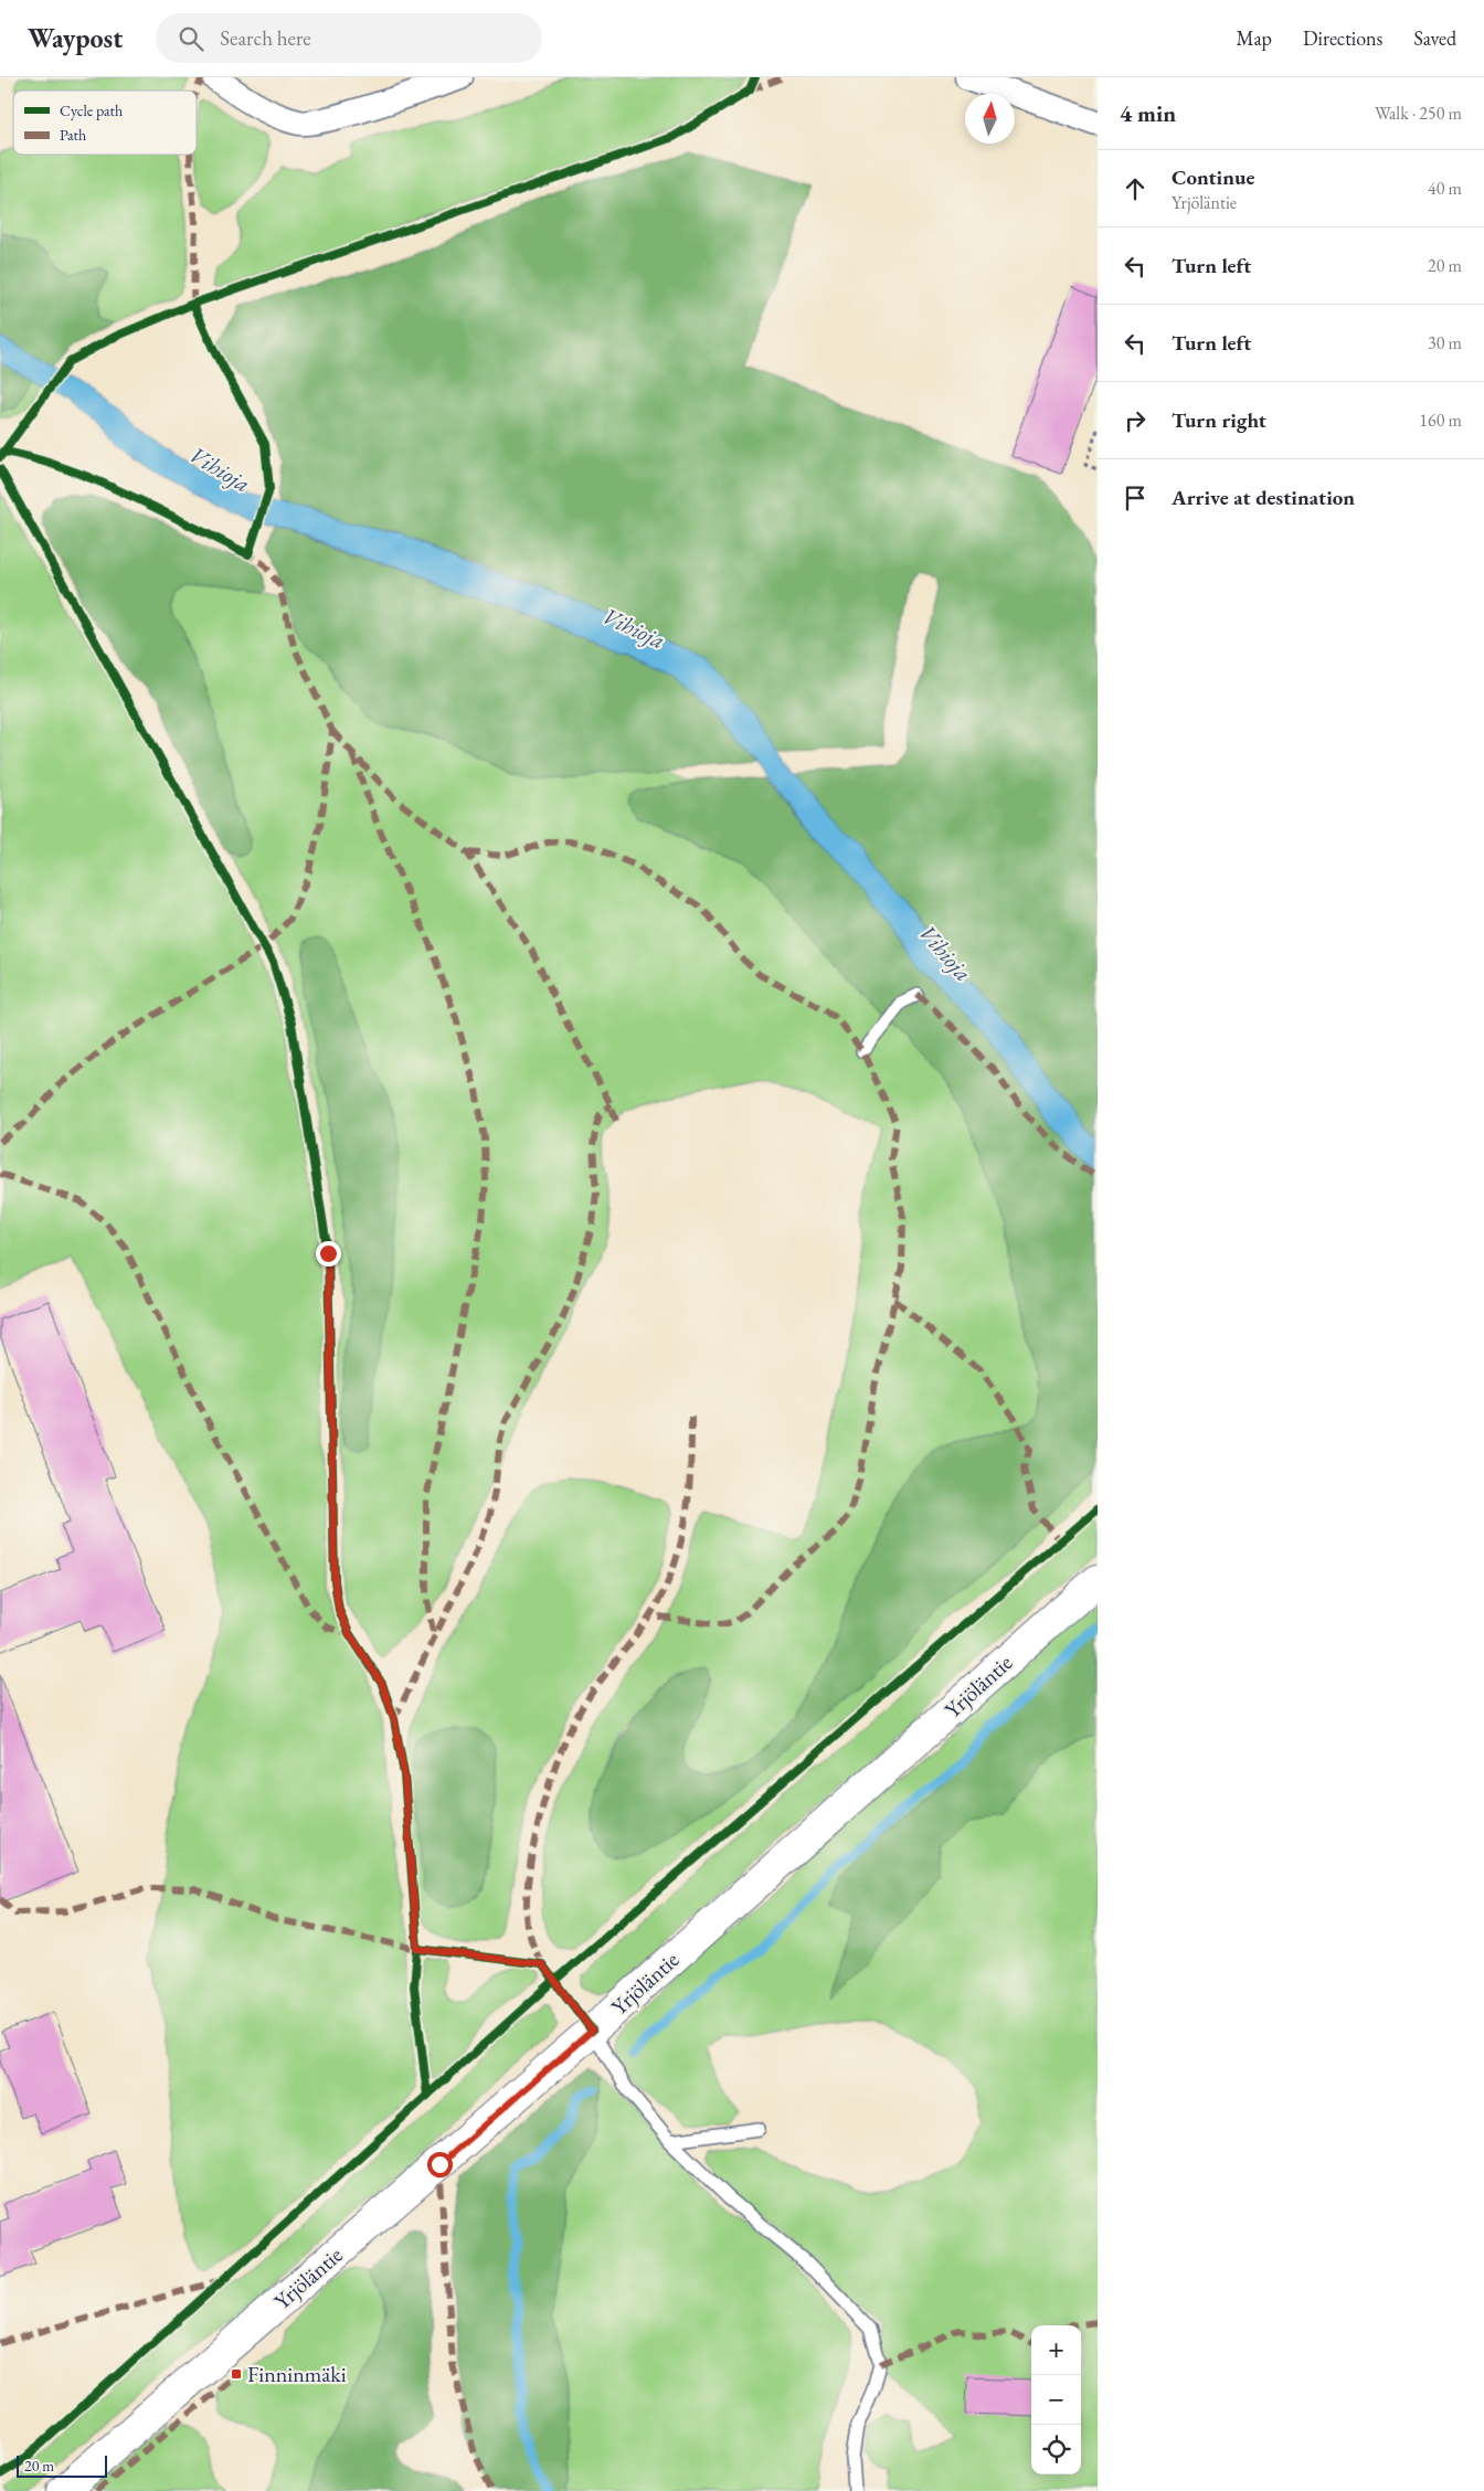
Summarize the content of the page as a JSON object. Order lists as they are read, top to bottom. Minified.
{"streets":{"main road":["Yrjöläntie"]},"water":["Vihioja"],"places":{"transit":["Finninmäki"]},"legend":["Cycle path","Path"],"scale_bar":"20 m","north":"top","page":{"header":"Waypost","search":"Search here","nav":["Map","Directions","Saved"],"heading":["4 min","Walk · 250 m"],"list":[["Continue","Yrjöläntie","40 m"],["Turn left","20 m"],["Turn left","30 m"],["Turn right","160 m"],"Arrive at destination"],"map_buttons":["+","−"],"scale":"20 m"}}
